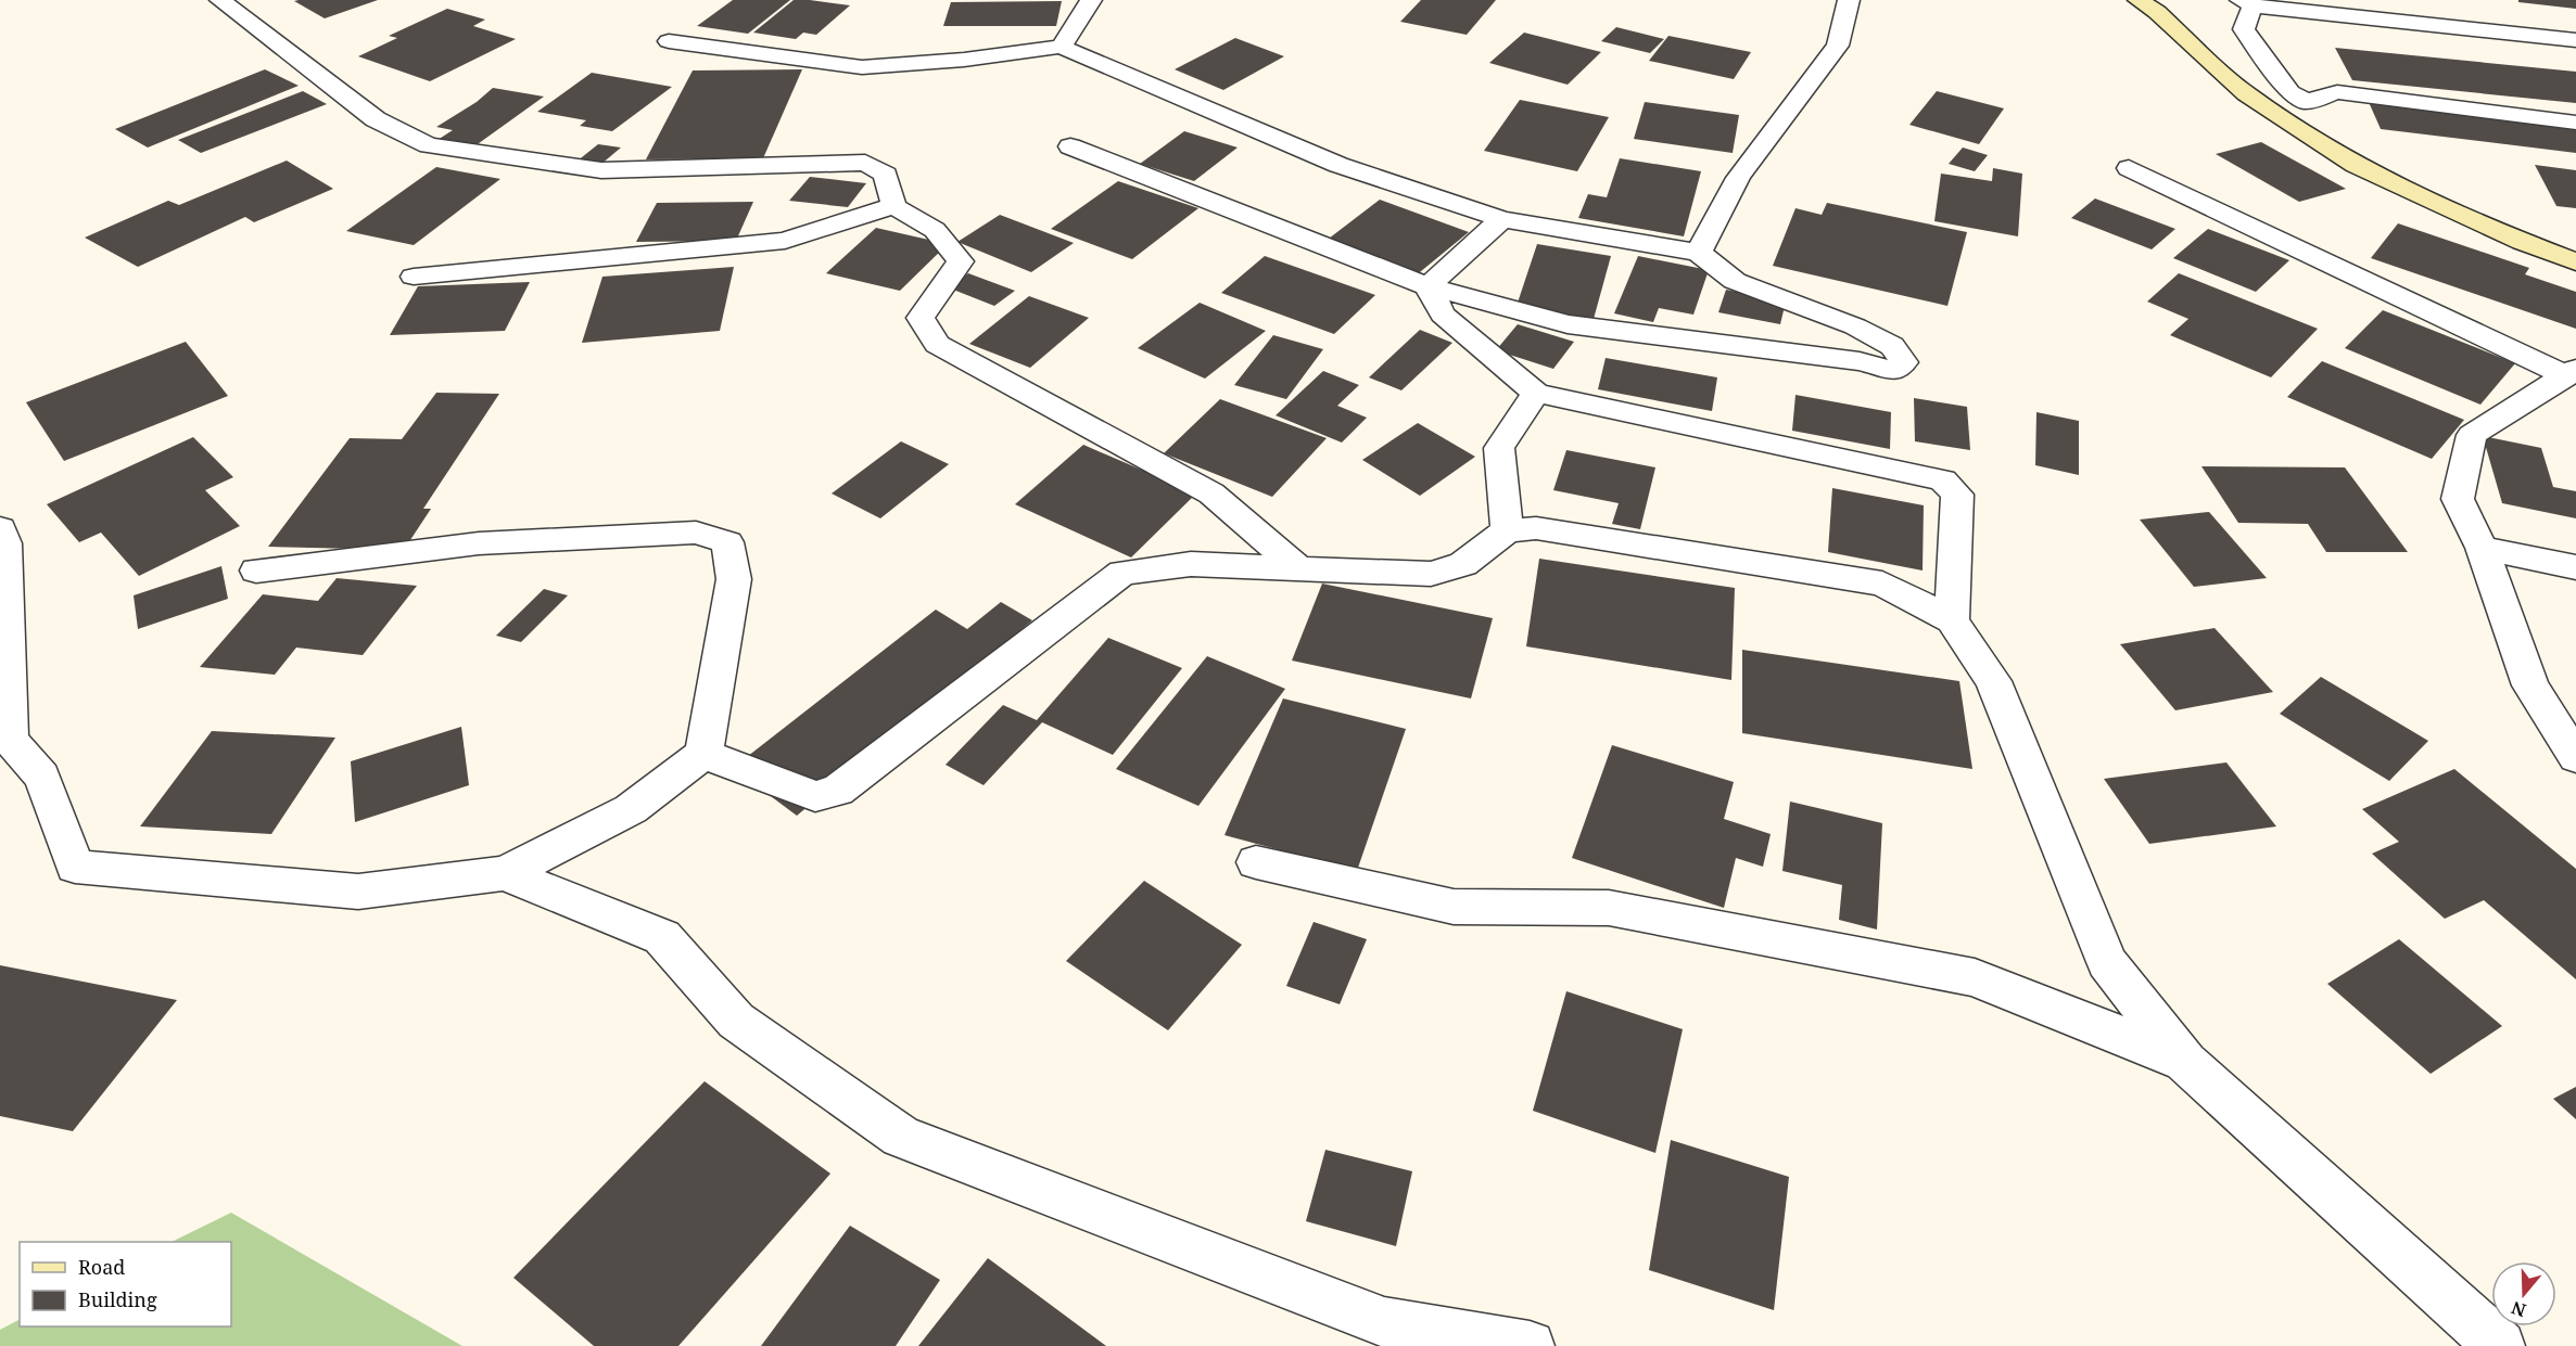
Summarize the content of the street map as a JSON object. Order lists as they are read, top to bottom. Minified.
{"legend":["Road","Building"],"north":"bottom"}
